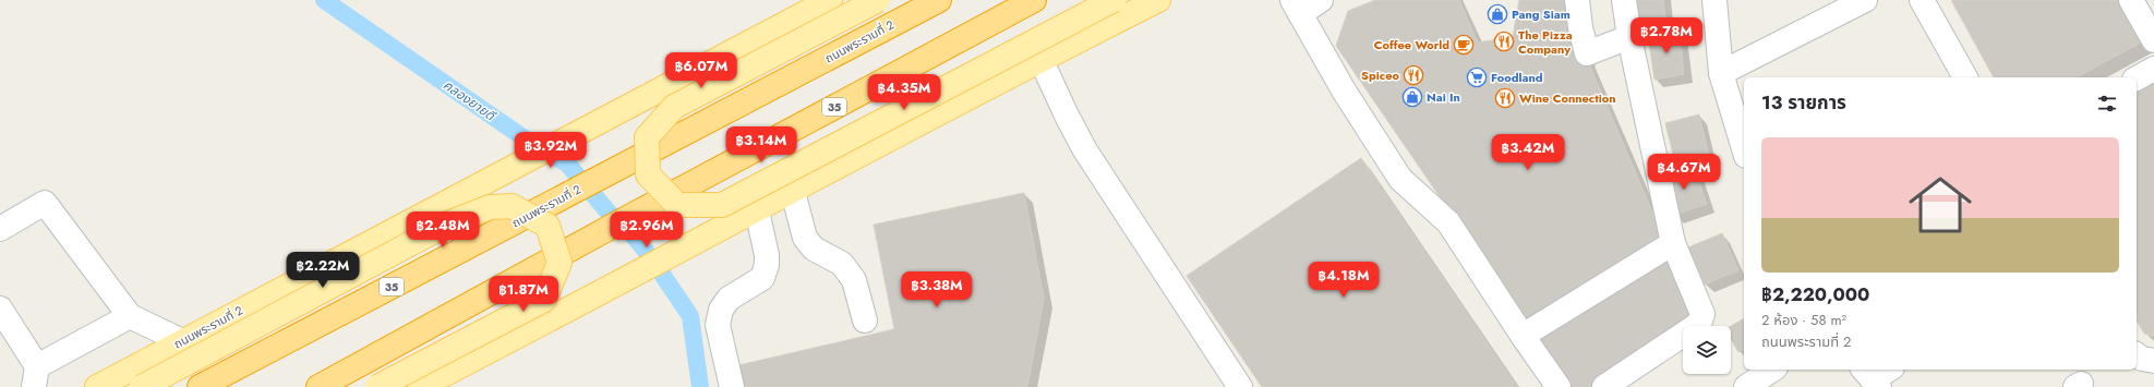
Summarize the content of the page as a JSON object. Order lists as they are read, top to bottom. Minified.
{"streets":{"highway":["ถนนพระรามที่ 2","35"]},"water":["คลองยายดี"],"places":{"shop":["Pang Siam","Nai In"],"restaurant":["The Pizza Company","Spiceo","Wine Connection"],"cafe":["Coffee World"],"supermarket":["Foodland"]},"page":{"price":["฿2.78M","฿6.07M","฿4.35M","฿3.14M","฿3.92M","฿3.42M","฿4.67M","฿2.48M","฿2.96M","฿2.22M","฿4.18M","฿3.38M","฿1.87M"],"heading":"13 รายการ","list":[{"name":"฿2,220,000","note":"2 ห้อง · 58 m² · ถนนพระรามที่ 2"}]}}
